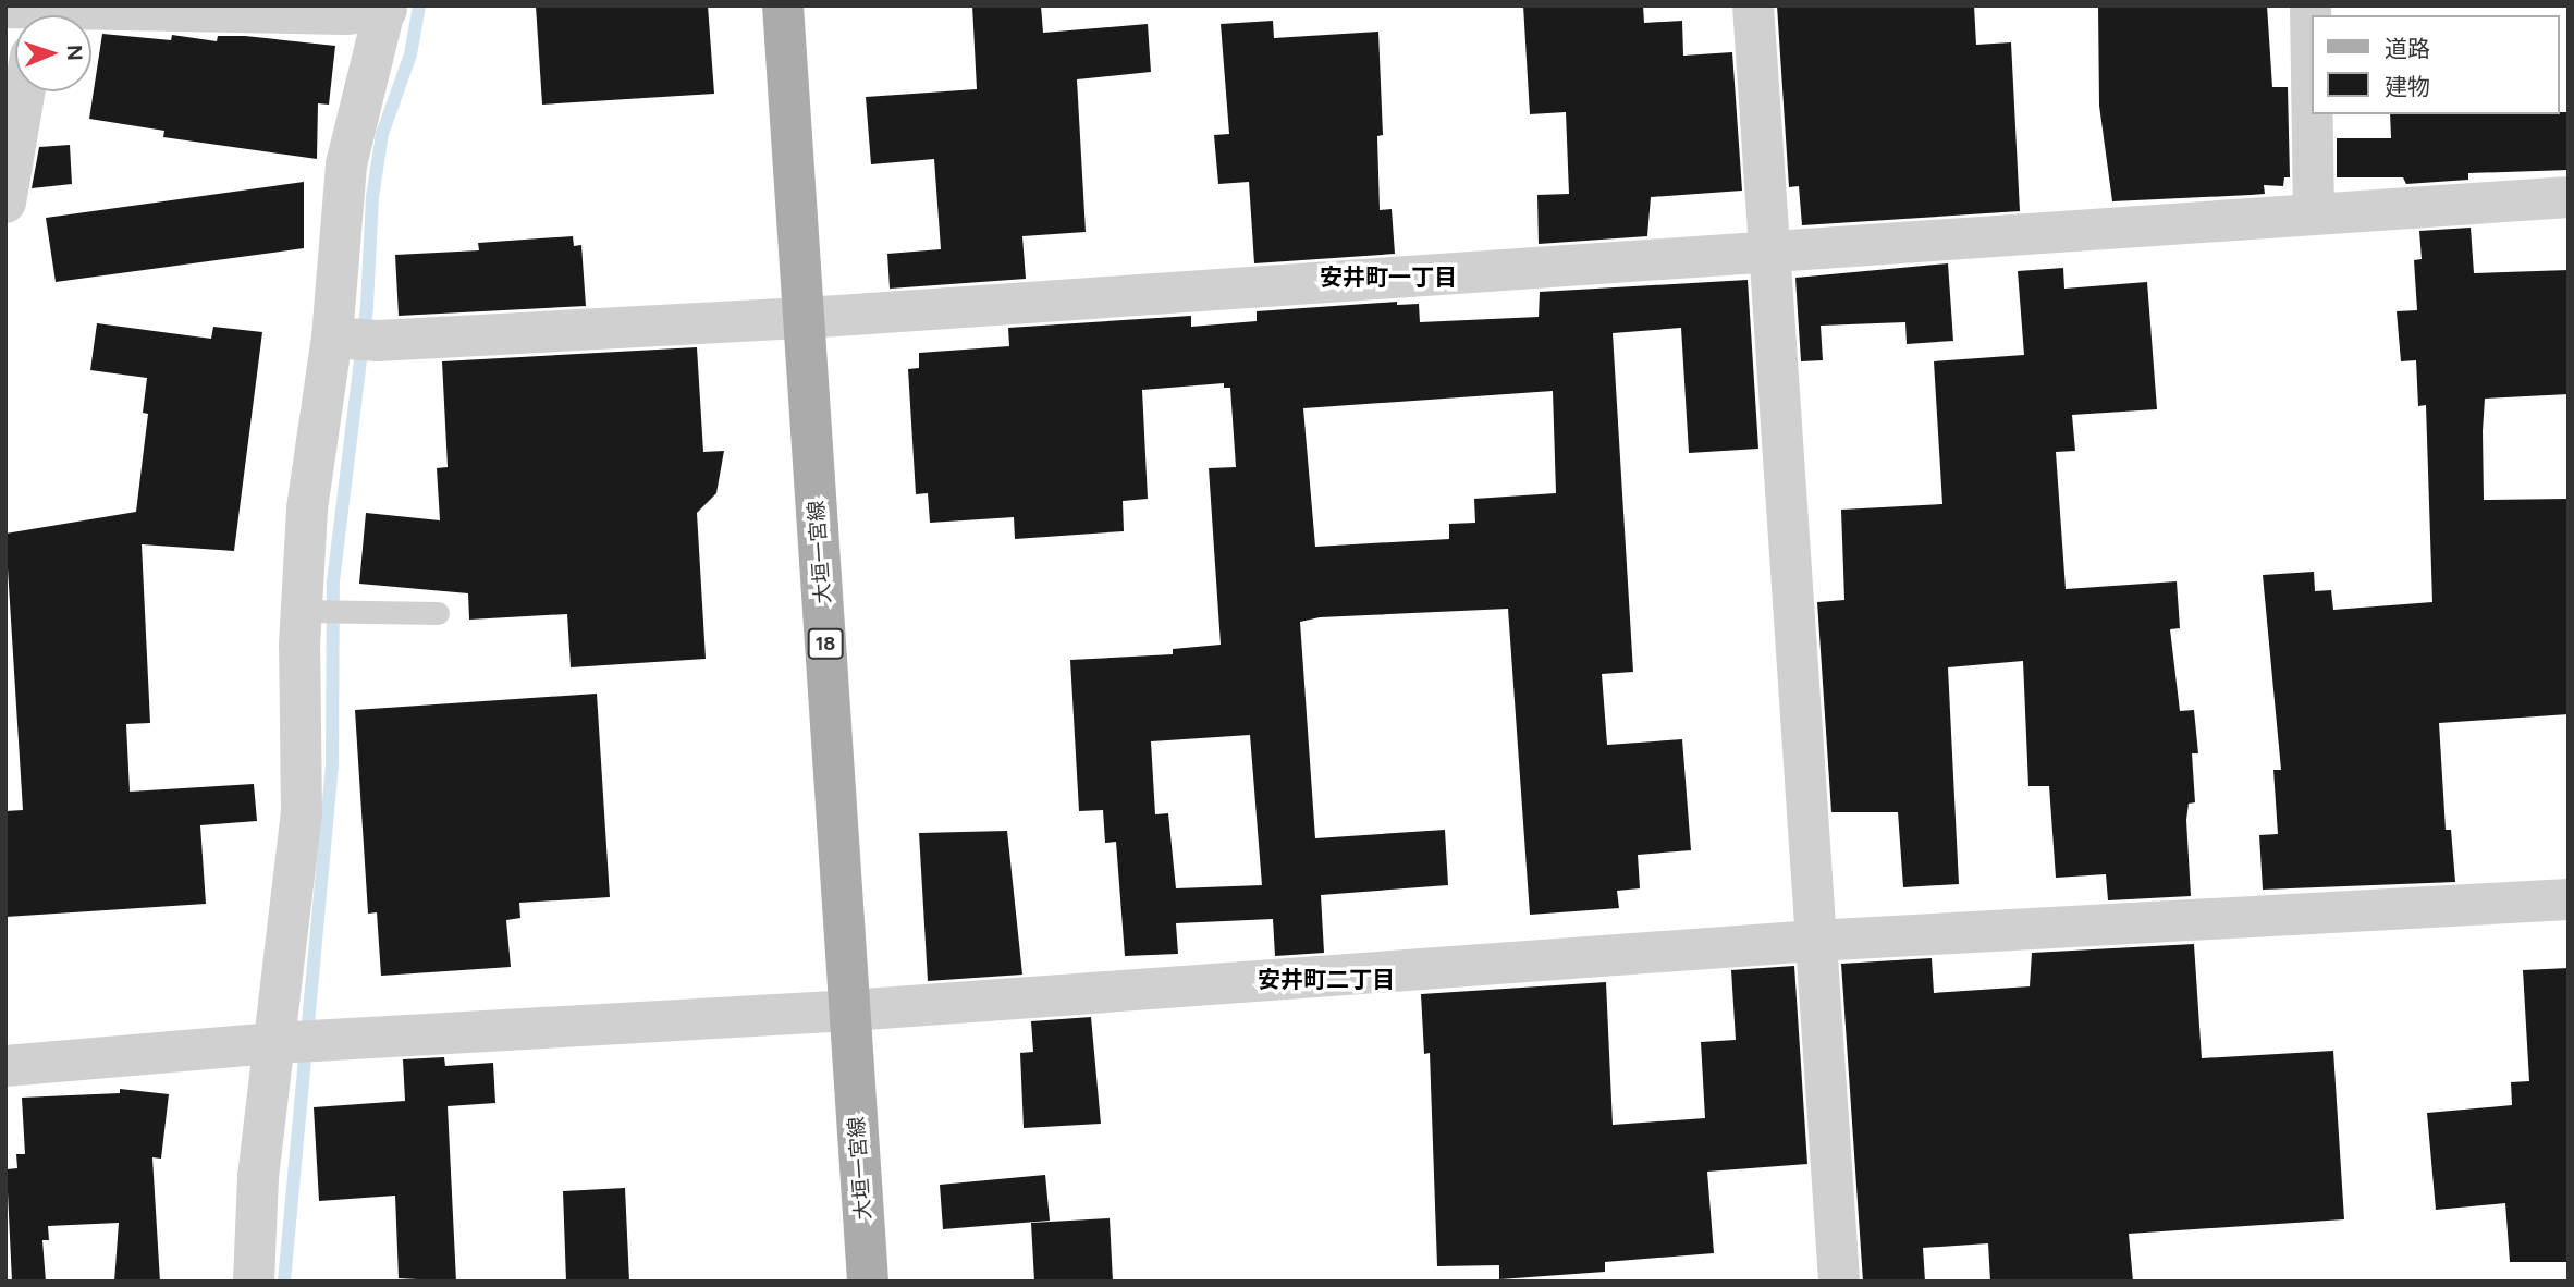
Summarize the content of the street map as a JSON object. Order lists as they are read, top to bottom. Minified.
{"streets":{"main road":["大垣一宮線","18"]},"districts":["安井町一丁目","安井町二丁目"],"legend":["道路","建物"],"north":"right"}
